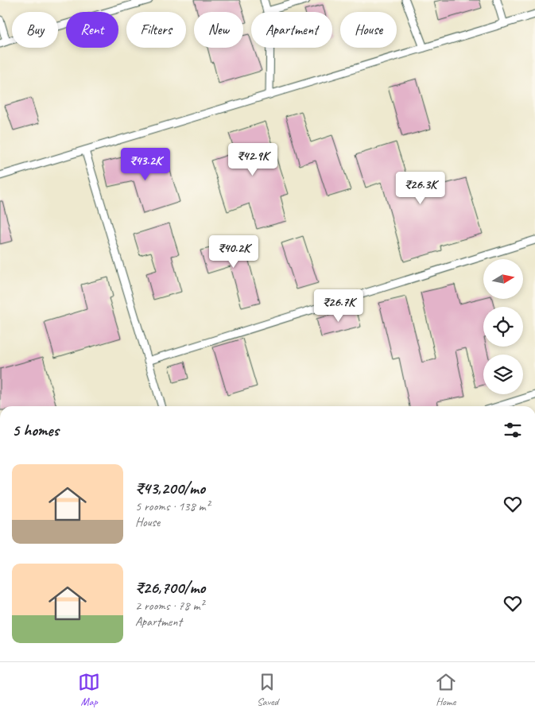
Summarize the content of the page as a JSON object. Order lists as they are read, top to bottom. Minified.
{"north":"right","page":{"chip":["Buy","Rent","Filters","New","Apartment","House"],"price":["₹42.9K","₹43.2K","₹26.3K","₹40.2K","₹26.7K"],"heading":"5 homes","list":[{"name":"₹43,200/mo","note":"5 rooms · 138 m² · House"},{"name":"₹26,700/mo","note":"2 rooms · 78 m² · Apartment"}],"tabs":["Map","Saved","Home"]}}
